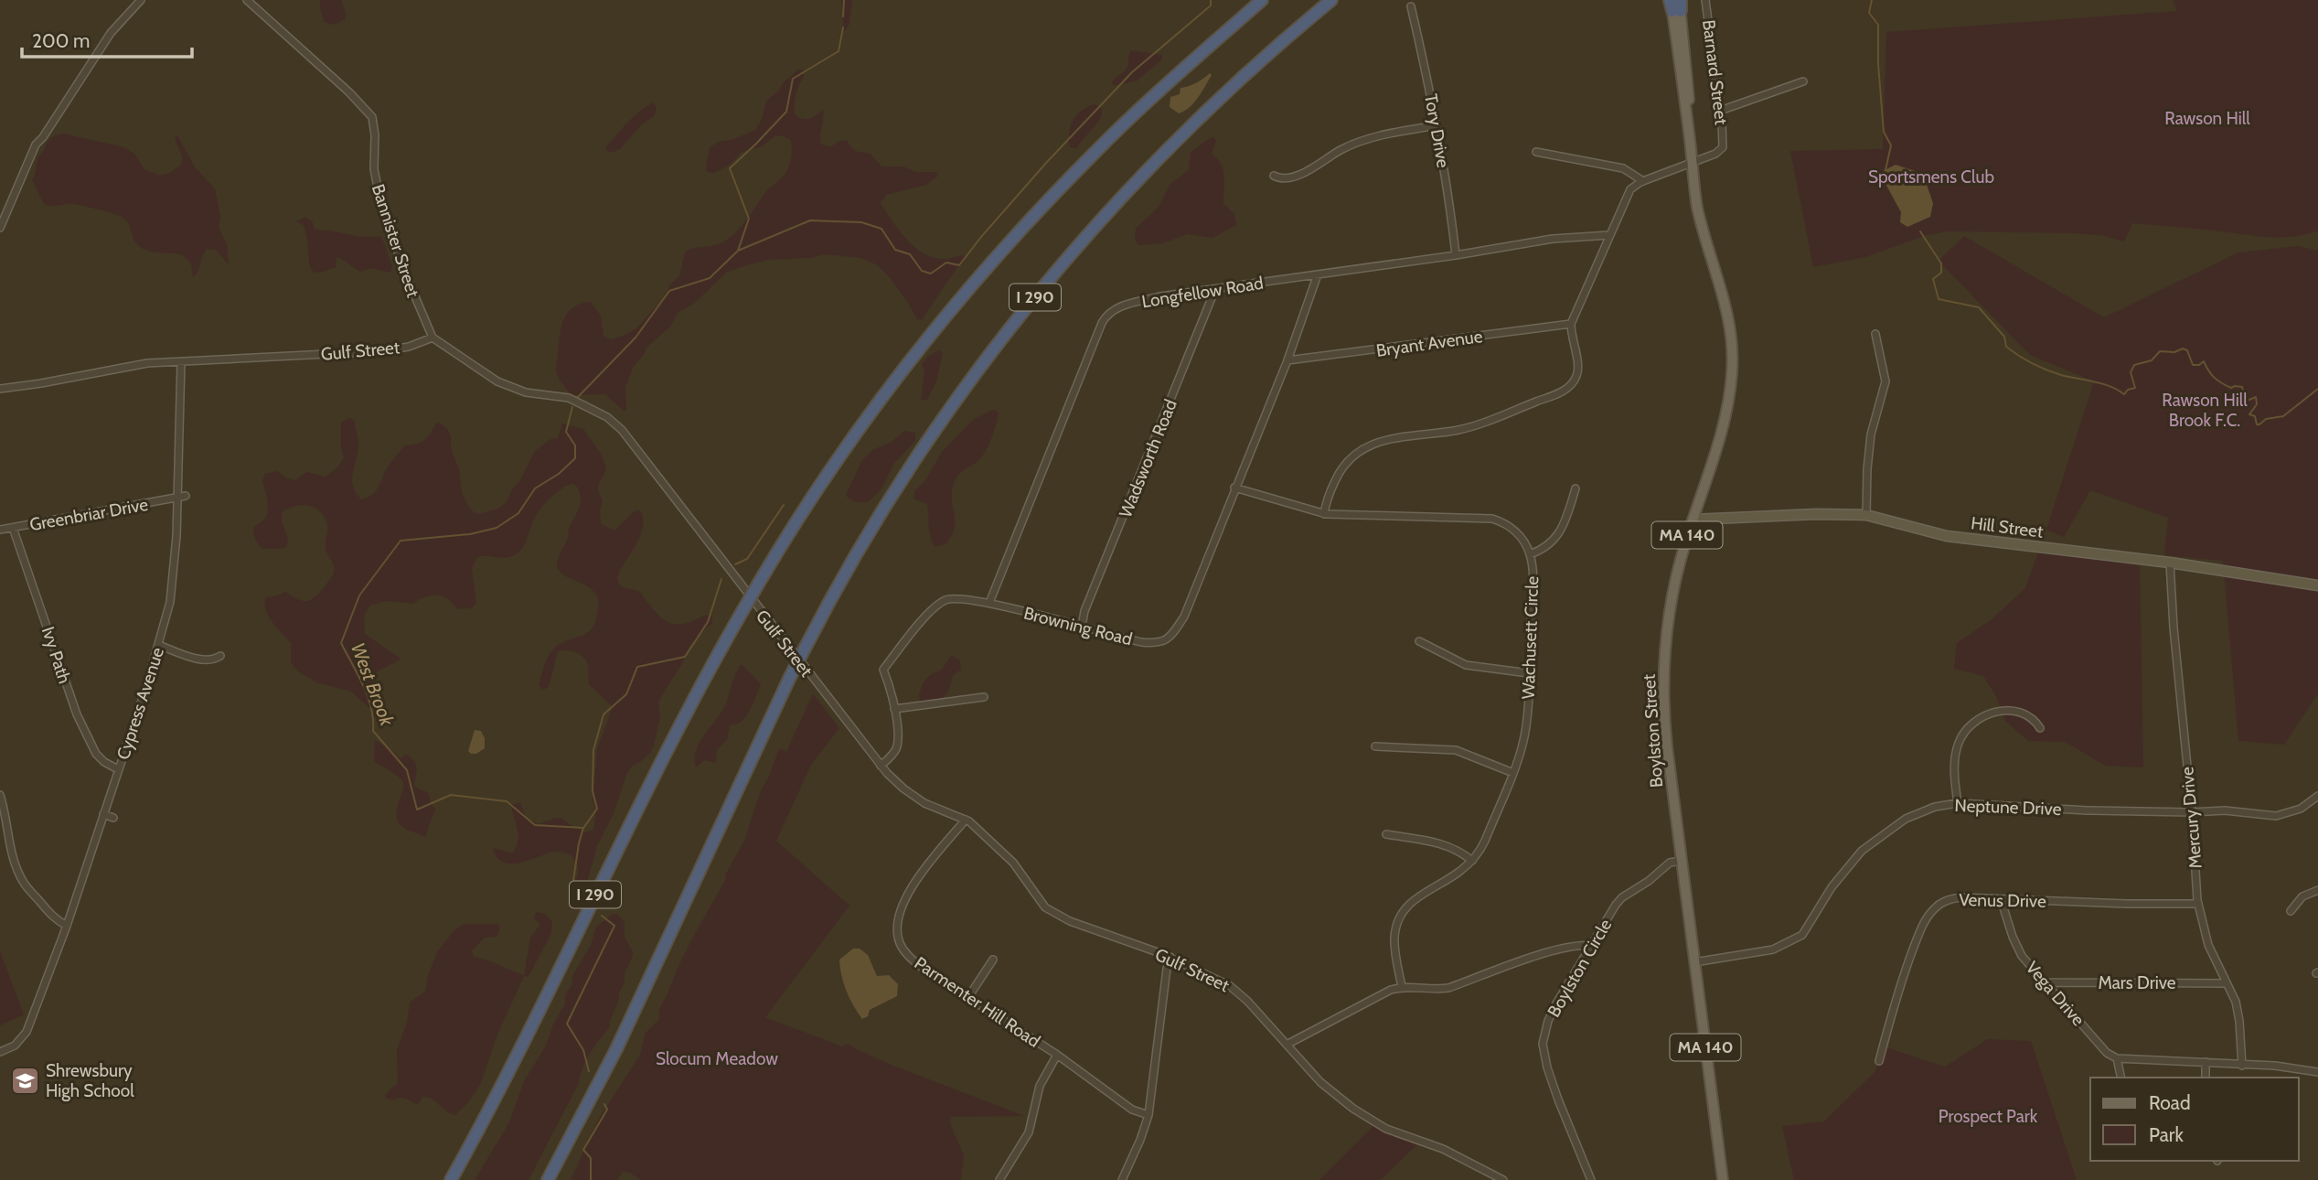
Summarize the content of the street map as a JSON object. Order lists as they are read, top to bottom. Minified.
{"streets":{"highway":["I 290"],"main road":["MA 140","Boylston Street"],"street":["Barnard Street","Tory Drive","Bannister Street","Longfellow Road","Bryant Avenue","Gulf Street","Wadsworth Road","Greenbriar Drive","Hill Street","Browning Road","Wachusett Circle","Ivy Path","Cypress Avenue","Neptune Drive","Mercury Drive","Venus Drive","Boylston Circle","Mars Drive","Vega Drive","Parmenter Hill Road"]},"crossings":[["Barnard Street","Boylston Street"],["Tory Drive","Longfellow Road"],["Bannister Street","Gulf Street"],["Longfellow Road","Wadsworth Road"],["Longfellow Road","Browning Road"],["Bryant Avenue","Browning Road"],["Gulf Street","Browning Road"],["Gulf Street","Cypress Avenue"],["Gulf Street","Parmenter Hill Road"],["Wadsworth Road","Browning Road"],["Greenbriar Drive","Ivy Path"],["Greenbriar Drive","Cypress Avenue"],["Hill Street","Boylston Street"],["Hill Street","Mercury Drive"],["Browning Road","Wachusett Circle"],["Ivy Path","Cypress Avenue"],["Boylston Street","Neptune Drive"],["Boylston Street","Boylston Circle"],["Neptune Drive","Mercury Drive"],["Mercury Drive","Venus Drive"],["Mercury Drive","Mars Drive"],["Venus Drive","Vega Drive"],["Mars Drive","Vega Drive"]],"water":["West Brook"],"parks":["Rawson Hill","Sportsmens Club","Rawson Hill Brook F.C.","Slocum Meadow","Prospect Park"],"places":{"school or university":["Shrewsbury High School"]},"legend":["Road","Park"],"scale_bar":"200 m"}
